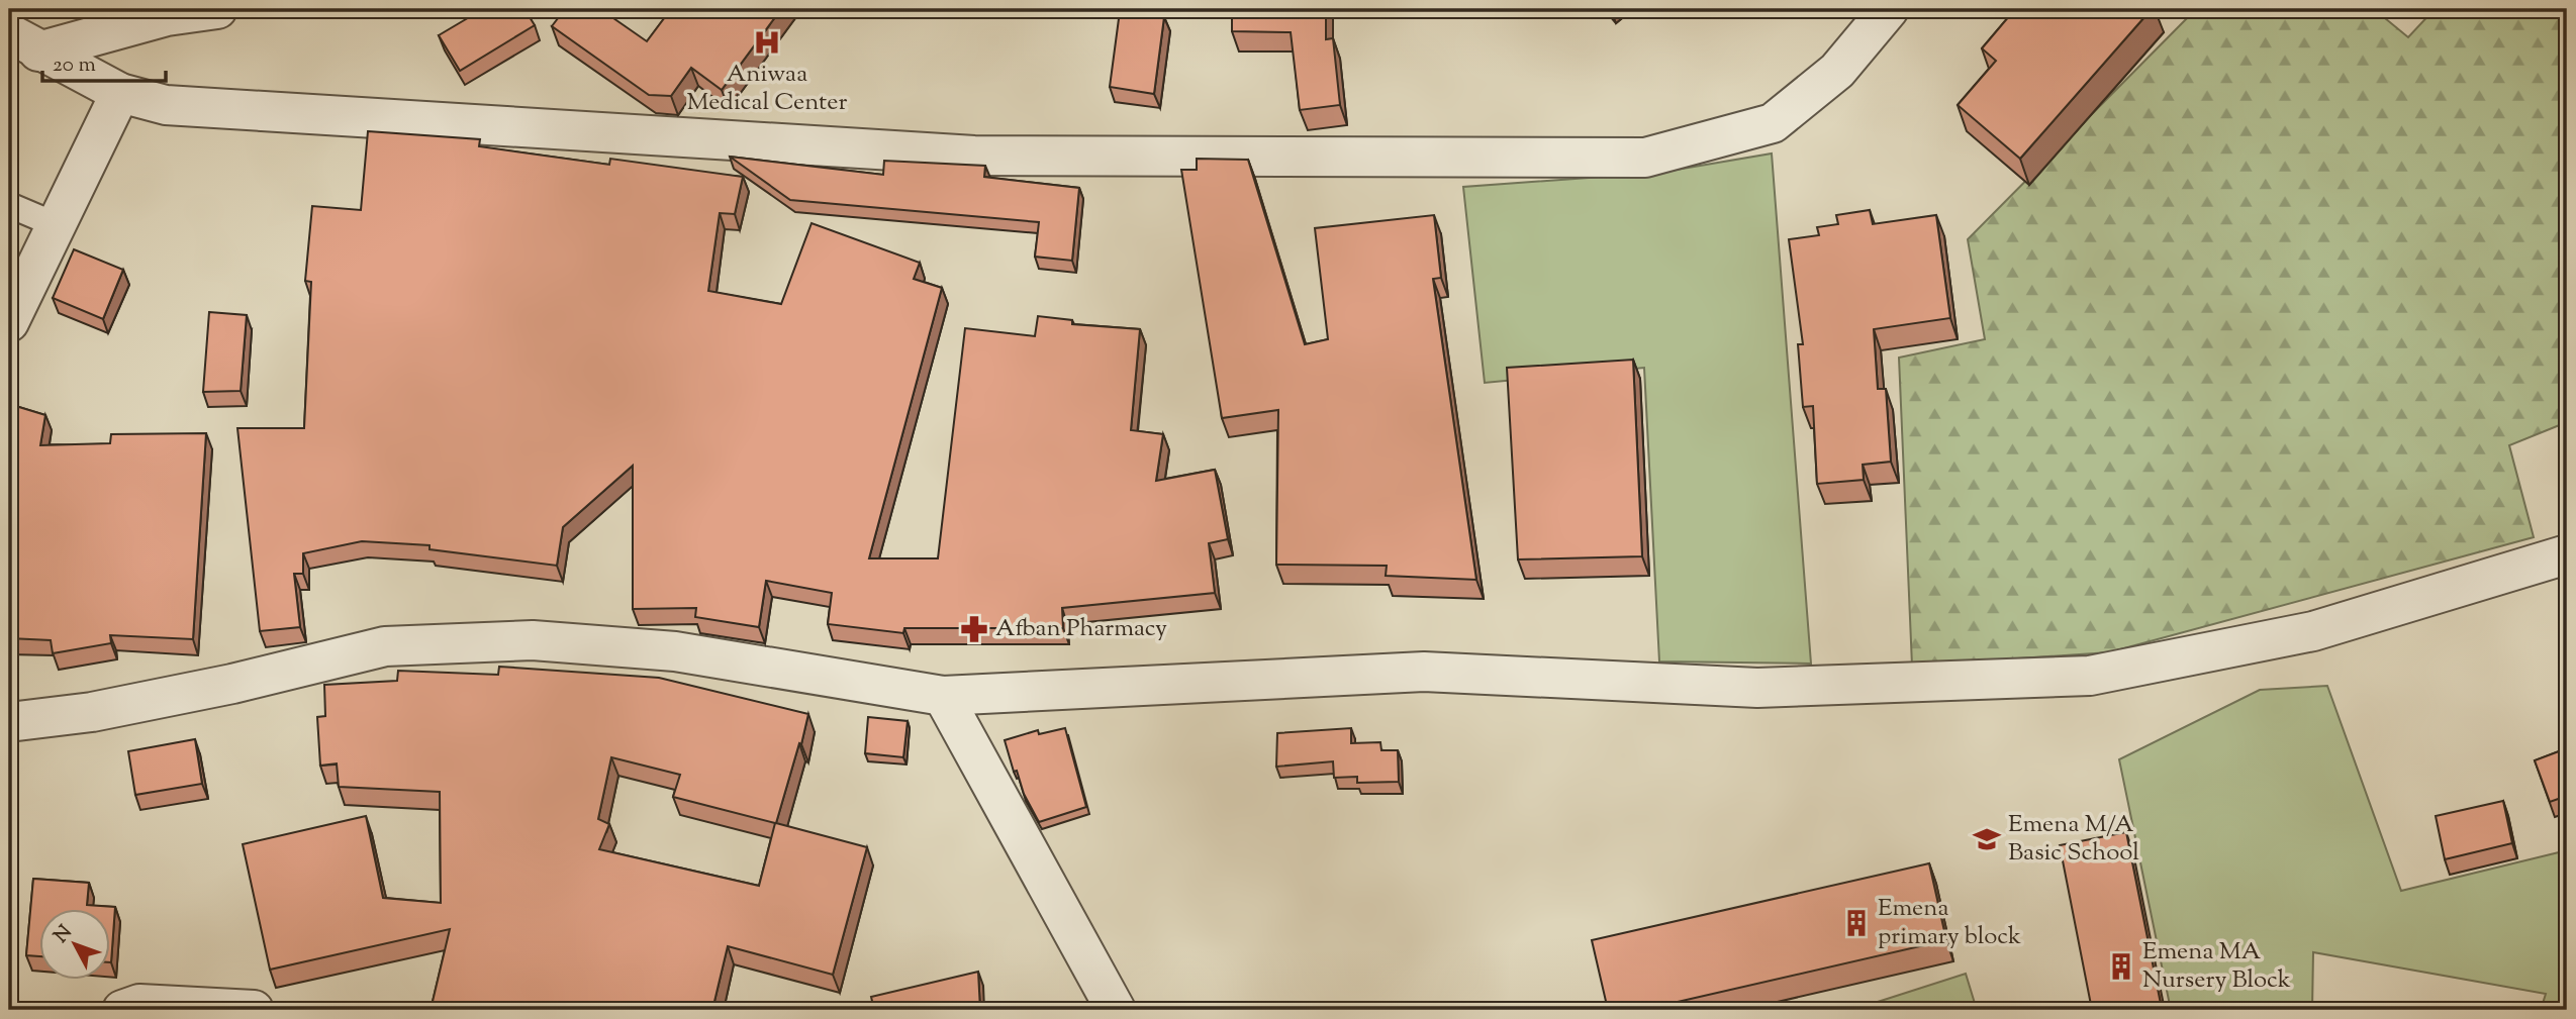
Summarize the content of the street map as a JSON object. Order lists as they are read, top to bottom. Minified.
{"places":{"hospital":["Aniwaa Medical Center"],"pharmacy":["Afban Pharmacy"],"school or university":["Emena M/A Basic School"],"building":["Emena primary block","Emena MA Nursery Block"]},"scale_bar":"20 m","north":"top left"}
